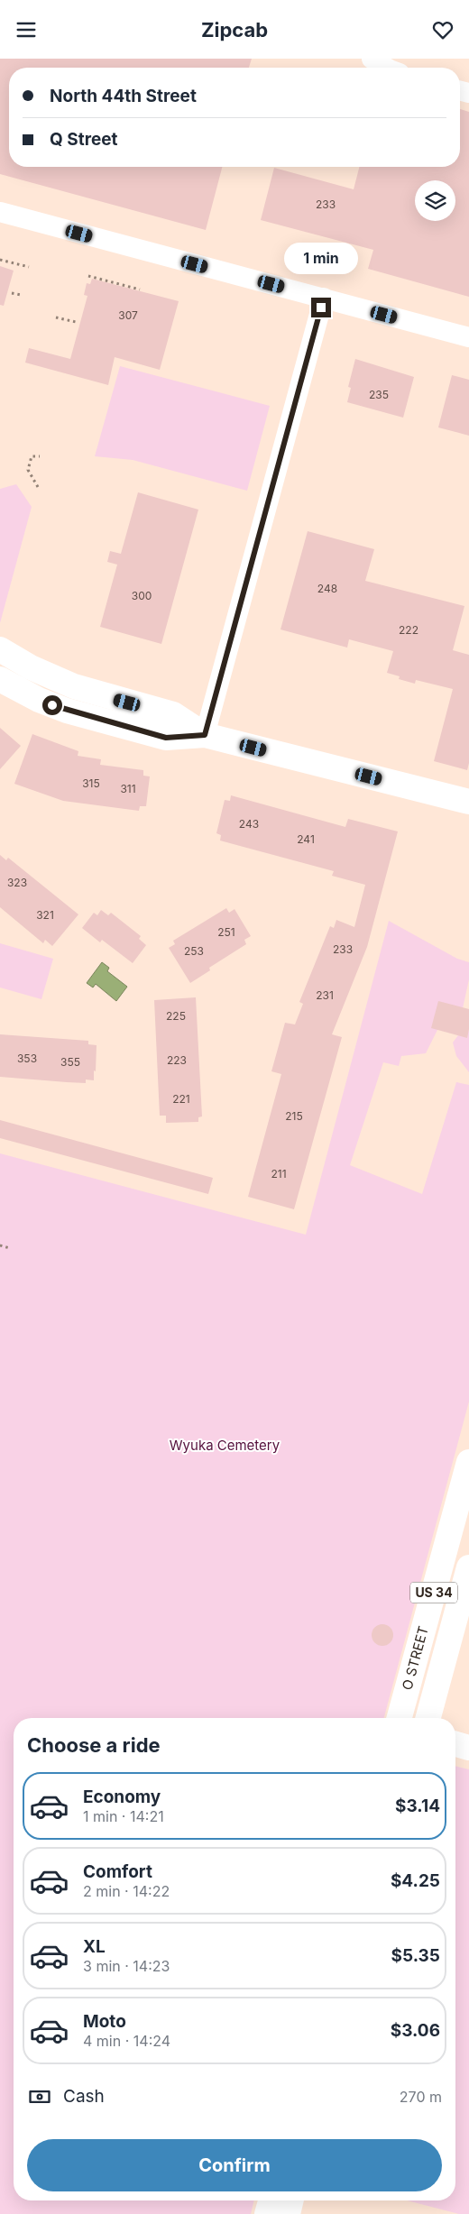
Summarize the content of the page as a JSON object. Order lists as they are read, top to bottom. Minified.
{"streets":{"main road":["US 34","O STREET"]},"parks":["Wyuka Cemetery"],"house_numbers":["233","307","235","248","300","222","315","311","243","241","323","321","251","233","253","231","225","353","223","355","221","215","211"],"page":{"header":"Zipcab","banner":["North 44th Street","Q Street"],"bubble":"1 min","heading":"Choose a ride","list":[{"name":"Economy","note":"1 min · 14:21","value":"$3.14"},{"name":"Comfort","note":"2 min · 14:22","value":"$4.25"},{"name":"XL","note":"3 min · 14:23","value":"$5.35"},{"name":"Moto","note":"4 min · 14:24","value":"$3.06"}],"pay":["Cash","270 m"],"buttons":"Confirm"}}
